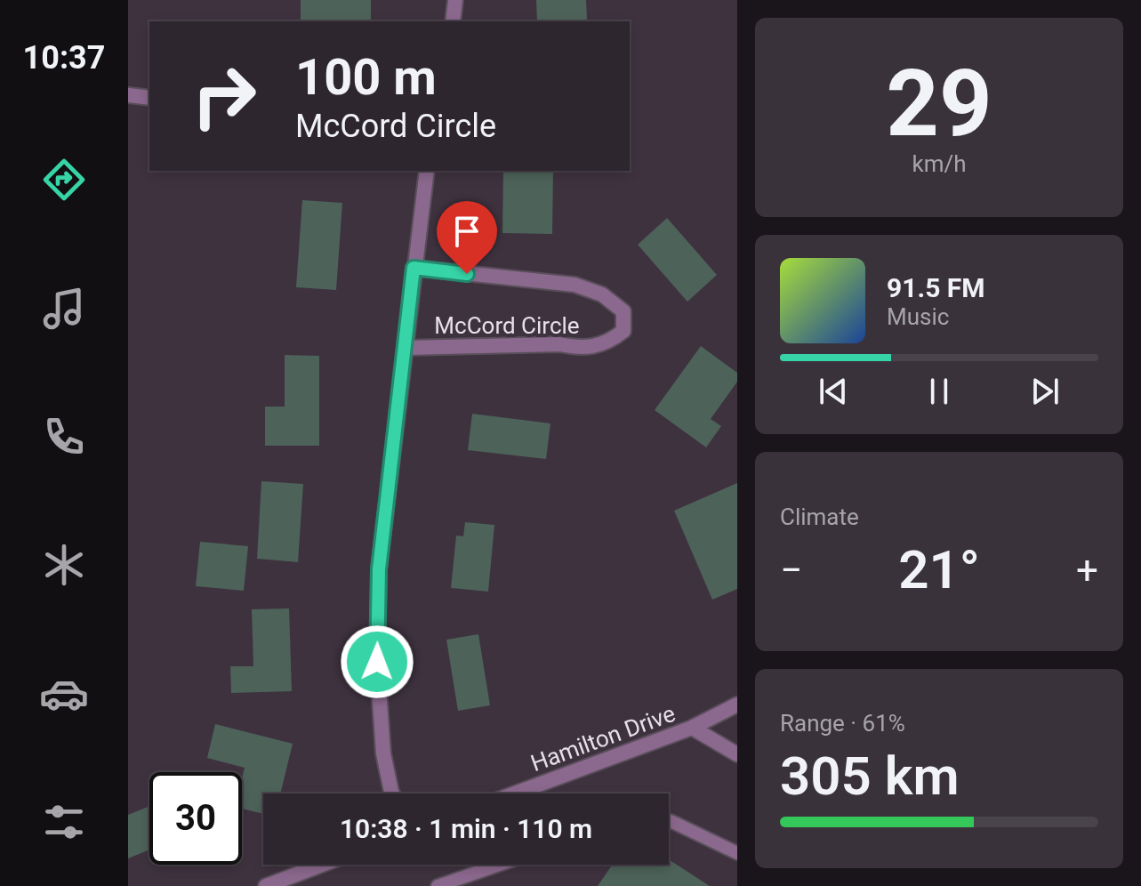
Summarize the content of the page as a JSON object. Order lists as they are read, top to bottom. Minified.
{"streets":{"street":["McCord Circle","Hamilton Drive"]},"page":{"tabs":"10:37","tile":[["29","km/h"],"Climate",["Range · 61%","305 km"]],"turn":["100 m","McCord Circle"],"song":["91.5 FM","Music"],"heat":["−","21°","+"],"limit":"30","trip":"10:38 · 1 min · 110 m"}}
